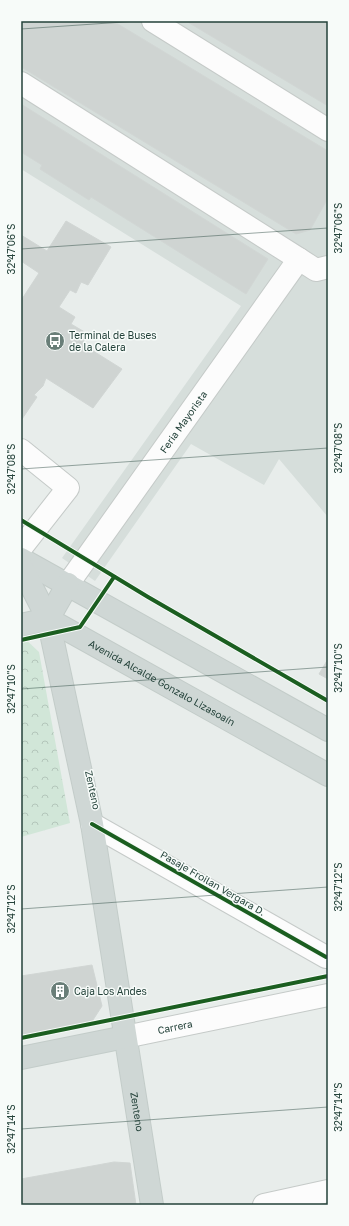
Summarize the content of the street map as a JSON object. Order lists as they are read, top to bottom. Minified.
{"streets":{"main road":["Avenida Alcalde Gonzalo Lizasoaín","Zenteno","Carrera"],"street":["Feria Mayorista","Pasaje Froilan Vergara D."]},"crossings":[["Avenida Alcalde Gonzalo Lizasoaín","Zenteno"],["Zenteno","Pasaje Froilan Vergara D."],["Zenteno","Carrera"]],"places":{"bus stop":["Terminal de Buses de la Calera"],"building":["Caja Los Andes"]},"coordinates":["32°47'06\"S","32°47'08\"S","32°47'10\"S","32°47'12\"S","32°47'14\"S"]}
